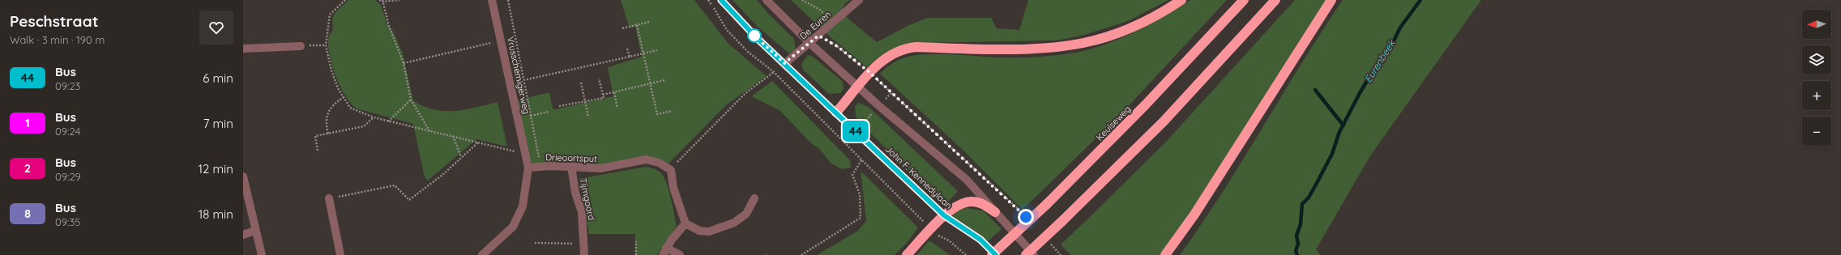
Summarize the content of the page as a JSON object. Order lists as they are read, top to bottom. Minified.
{"streets":{"highway":["Keulseweg"],"street":["De Euren","Vrusschemigerweg","Drieoortsput","John F. Kennedylaan","Tijmgaard"]},"crossings":[["De Euren","John F. Kennedylaan"],["Vrusschemigerweg","Drieoortsput"],["Drieoortsput","Tijmgaard"]],"water":["Eurenbeek"],"lines":["bus line 44"],"north":"left","page":{"heading":["Peschstraat","Walk · 3 min · 190 m"],"on_map":"44","map_buttons":["+","−"],"list":[{"mark":"44","name":"Bus","note":"09:23","value":"6 min"},{"mark":"1","name":"Bus","note":"09:24","value":"7 min"},{"mark":"2","name":"Bus","note":"09:29","value":"12 min"},{"mark":"8","name":"Bus","note":"09:35","value":"18 min"}]}}
